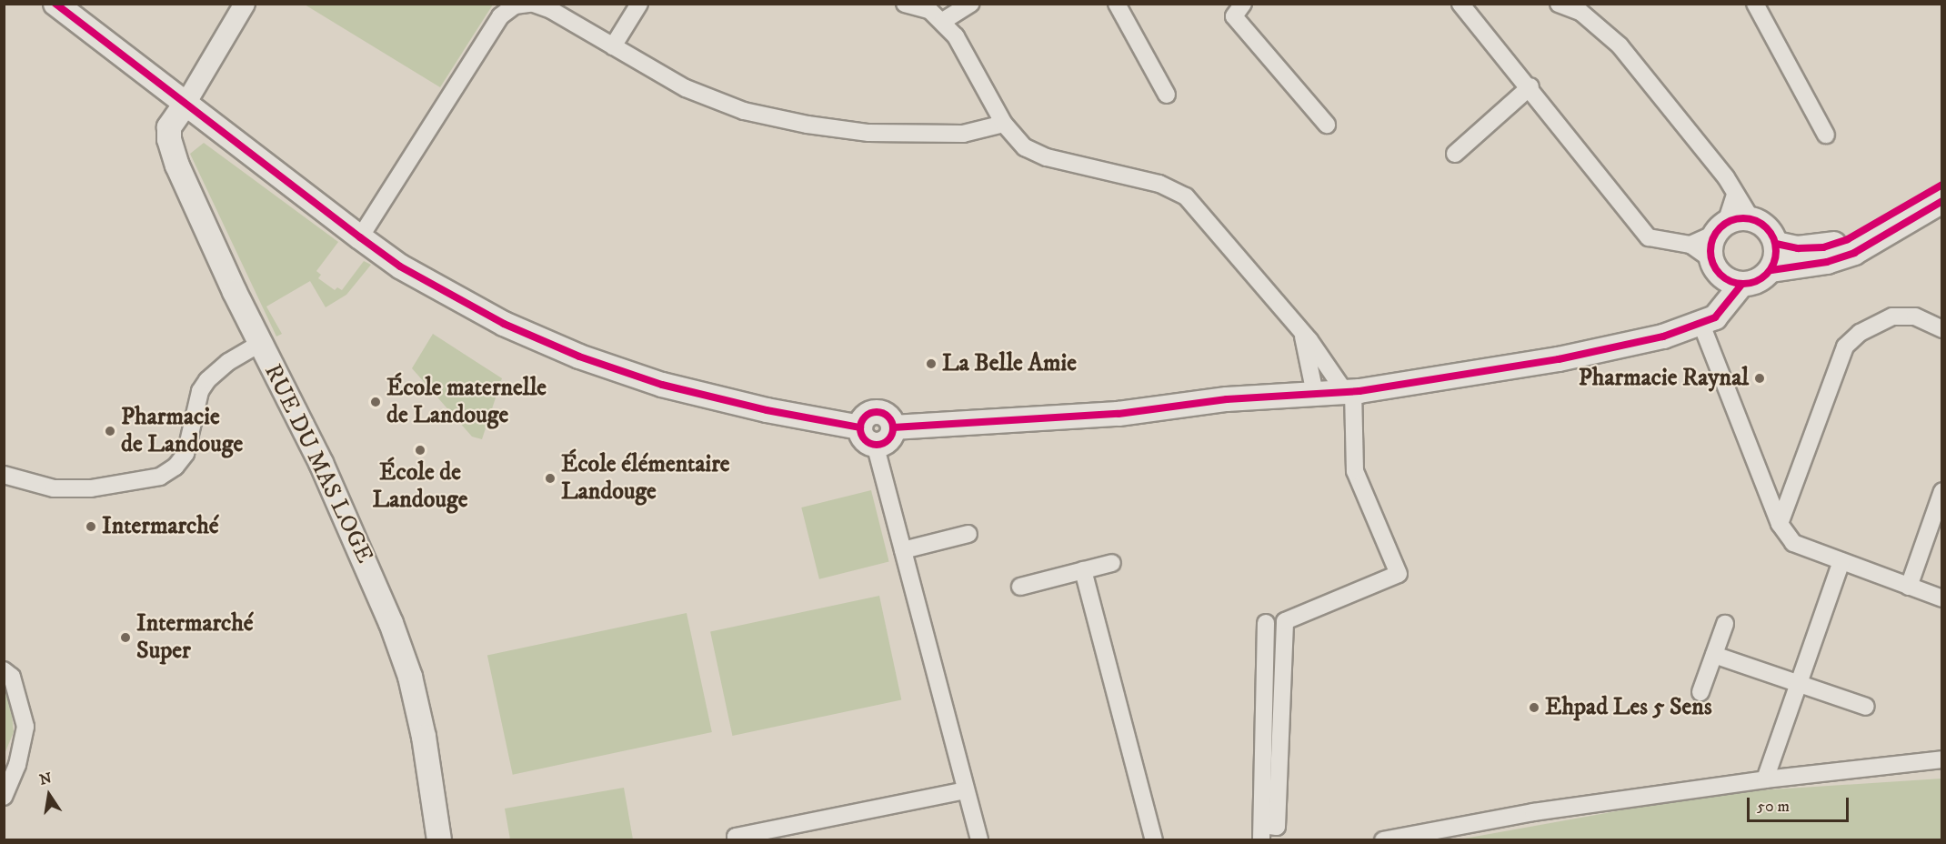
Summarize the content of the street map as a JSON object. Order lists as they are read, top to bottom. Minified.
{"streets":{"main road":["RUE DU MAS LOGE"]},"places":["La Belle Amie","Pharmacie Raynal","École maternelle de Landouge","Pharmacie de Landouge","École de Landouge","École élémentaire Landouge","Intermarché","Intermarché Super","Ehpad Les 5 Sens"],"scale_bar":"50 m","north":"top"}
